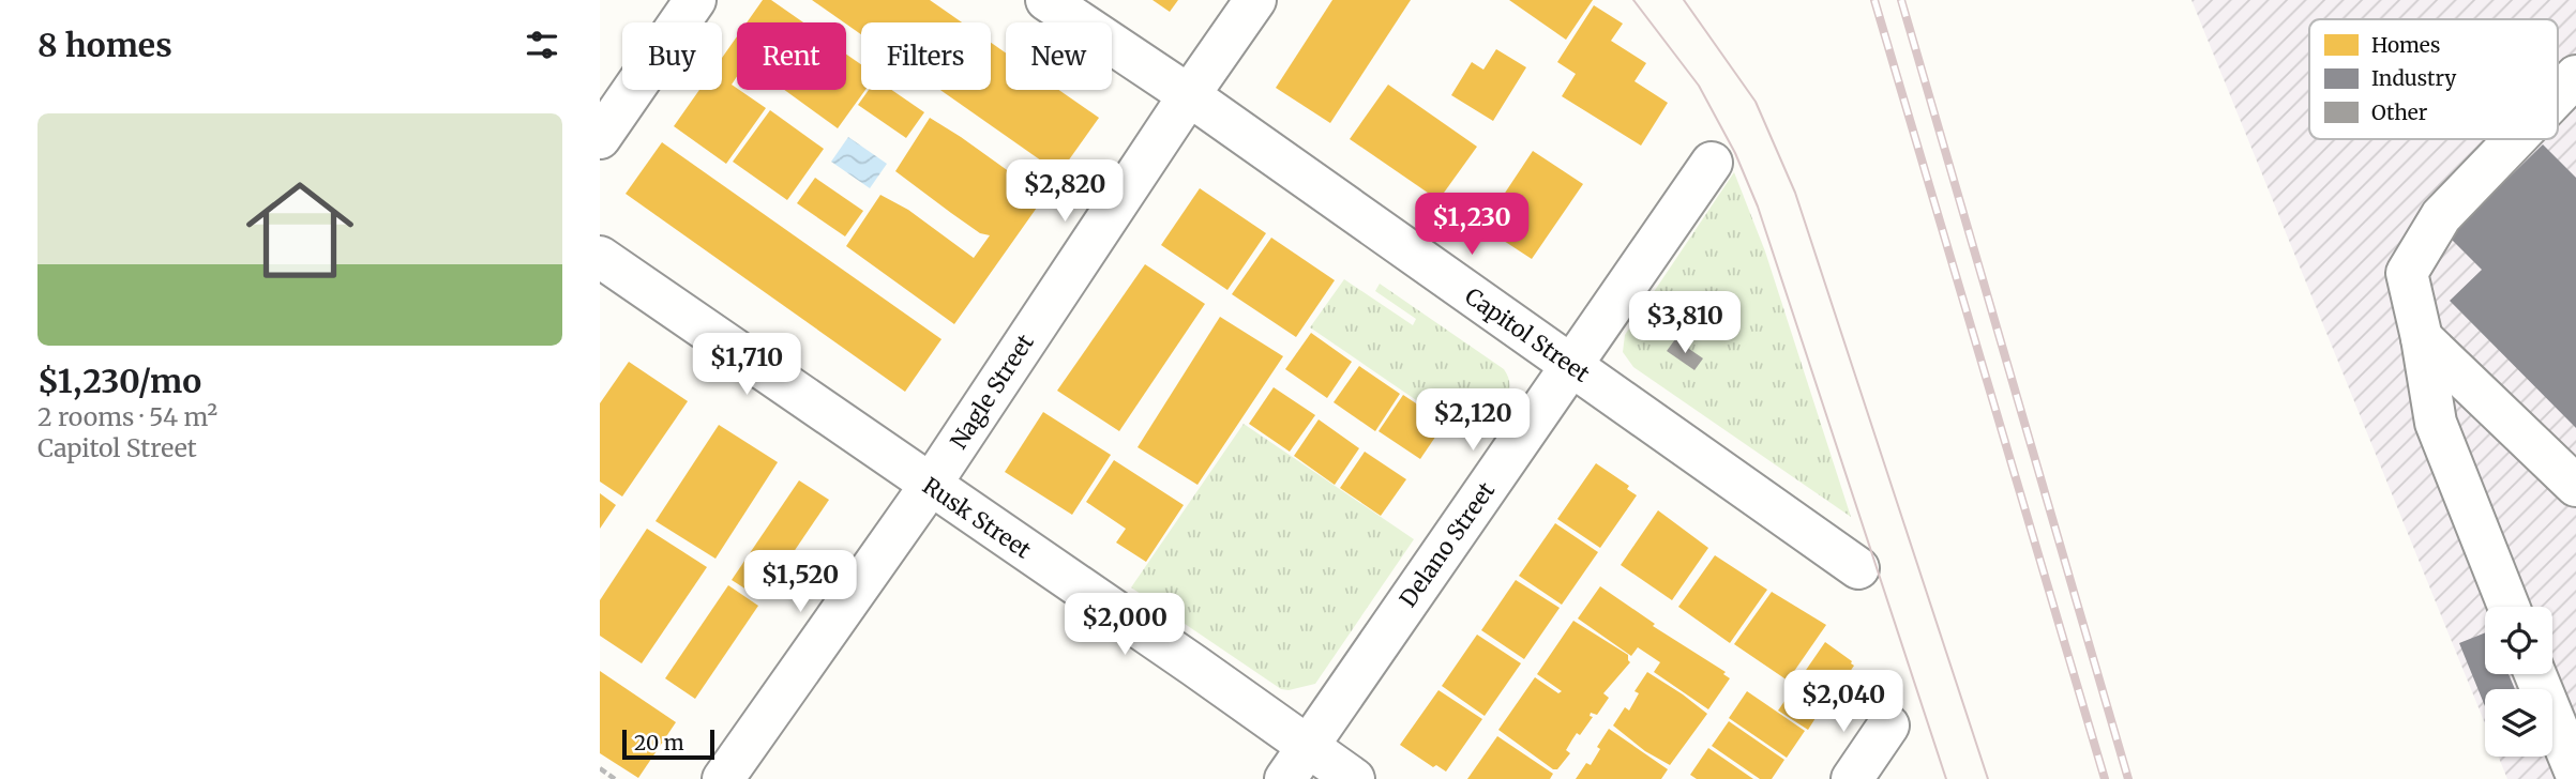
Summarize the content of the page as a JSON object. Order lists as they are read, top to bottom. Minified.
{"streets":{"street":["Capitol Street","Nagle Street","Rusk Street","Delano Street"]},"crossings":[["Capitol Street","Nagle Street"],["Capitol Street","Delano Street"],["Nagle Street","Rusk Street"],["Rusk Street","Delano Street"]],"legend":["Homes","Industry","Other"],"scale_bar":"20 m","page":{"heading":"8 homes","chip":["Buy","Rent","Filters","New"],"list":[{"name":"$1,230/mo","note":"2 rooms · 54 m² · Capitol Street"}],"price":["$2,820","$1,230","$3,810","$1,710","$2,120","$1,520","$2,000","$2,040"],"scale":"20 m"}}
